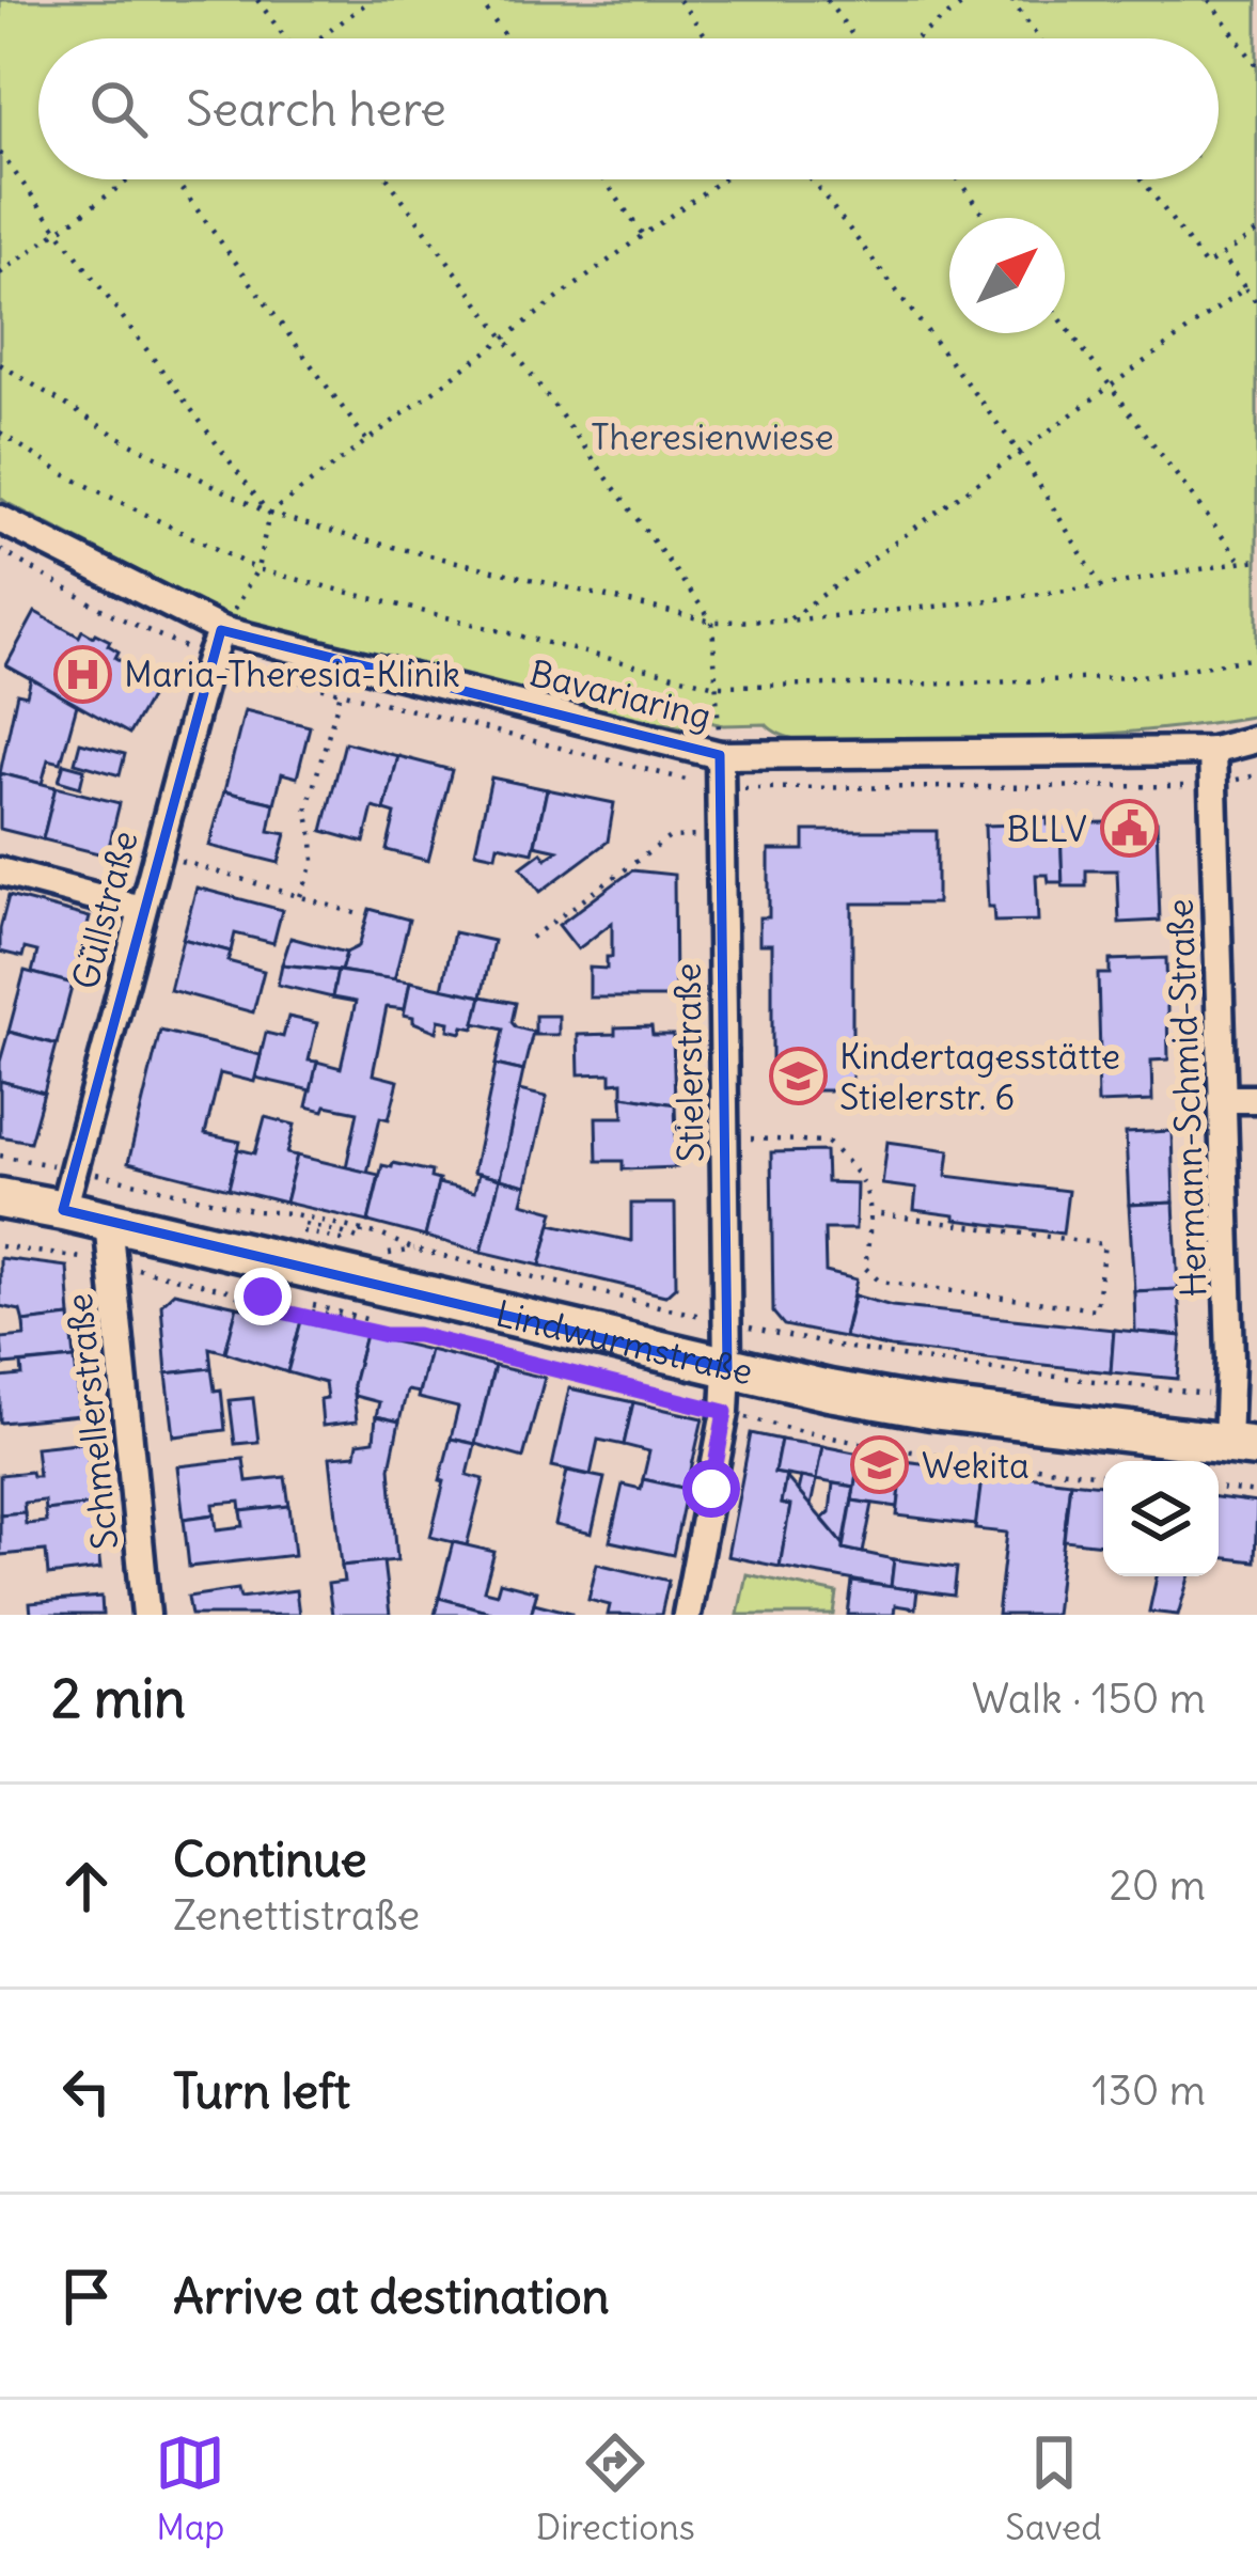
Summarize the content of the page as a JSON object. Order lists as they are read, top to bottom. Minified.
{"streets":{"main road":["Lindwurmstraße"],"street":["Bavariaring","Güllstraße","Stielerstraße","Hermann-Schmid-Straße","Schmellerstraße"]},"crossings":[["Bavariaring","Güllstraße"],["Bavariaring","Stielerstraße"],["Bavariaring","Hermann-Schmid-Straße"],["Güllstraße","Lindwurmstraße"],["Stielerstraße","Lindwurmstraße"],["Hermann-Schmid-Straße","Lindwurmstraße"],["Lindwurmstraße","Schmellerstraße"]],"parks":["Theresienwiese"],"places":{"hospital":["Maria-Theresia-Klinik"],"public building":["BLLV"],"school or university":["Kindertagesstätte Stielerstr. 6","Wekita"]},"north":"top right","page":{"search":"Search here","heading":["2 min","Walk · 150 m"],"list":[["Continue","Zenettistraße","20 m"],["Turn left","130 m"],"Arrive at destination"],"nav":["Map","Directions","Saved"]}}
